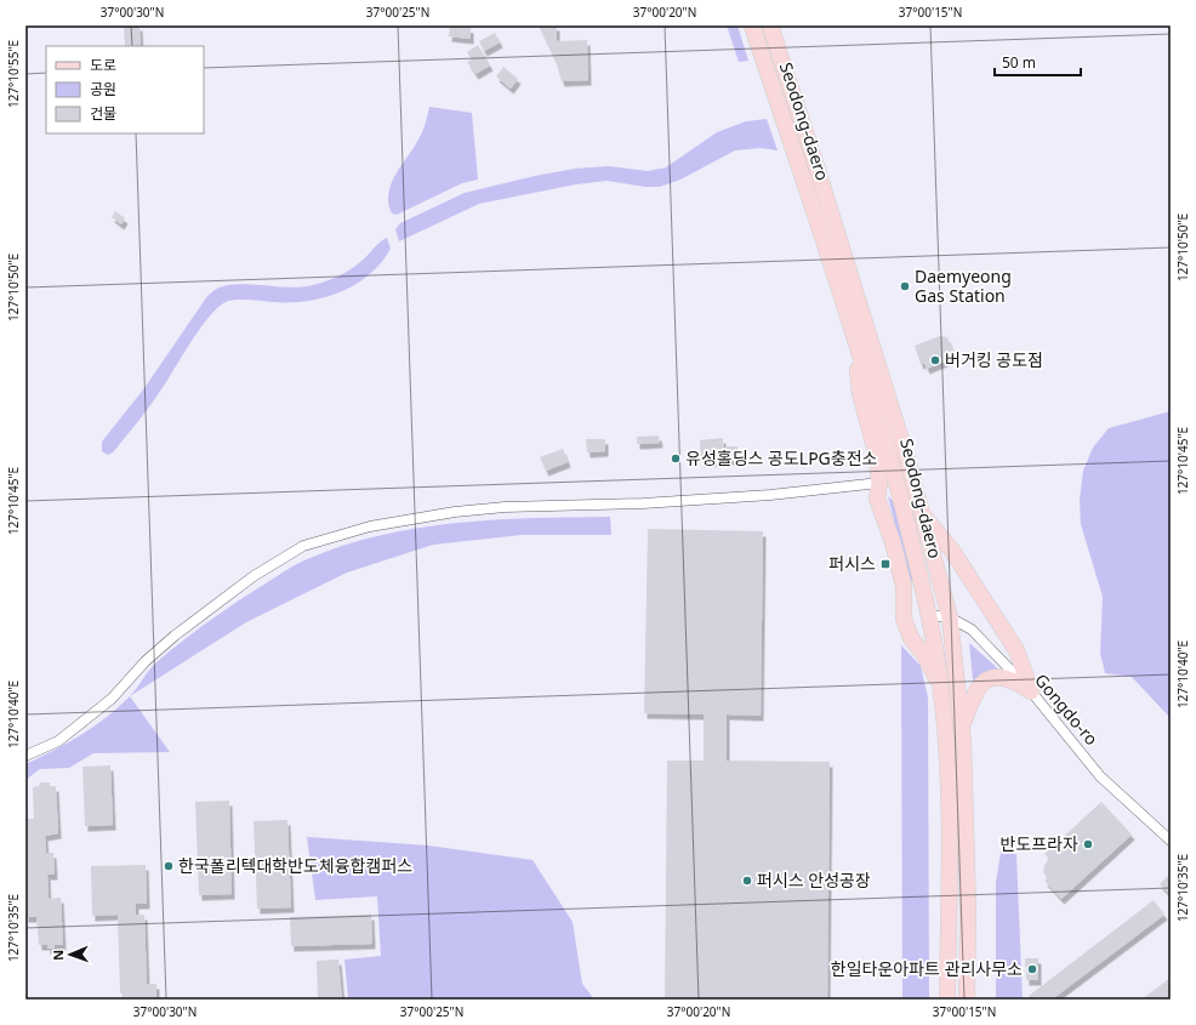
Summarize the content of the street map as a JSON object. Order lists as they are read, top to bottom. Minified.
{"streets":{"main road":["Seodong-daero"],"street":["Gongdo-ro"]},"crossings":[["Seodong-daero","Gongdo-ro"]],"places":{"other":["Daemyeong Gas Station","버거킹 공도점","유성홀딩스 공도LPG충전소","반도프라자","한국폴리텍대학반도체융합캠퍼스","퍼시스 안성공장","한일타운아파트 관리사무소"],"transit":["퍼시스"]},"legend":["도로","공원","건물"],"scale_bar":"50 m","north":"left","coordinates":["37°00'30\"N","37°00'25\"N","37°00'20\"N","37°00'15\"N","127°10'55\"E","127°10'50\"E","127°10'45\"E","127°10'40\"E","127°10'35\"E"]}
